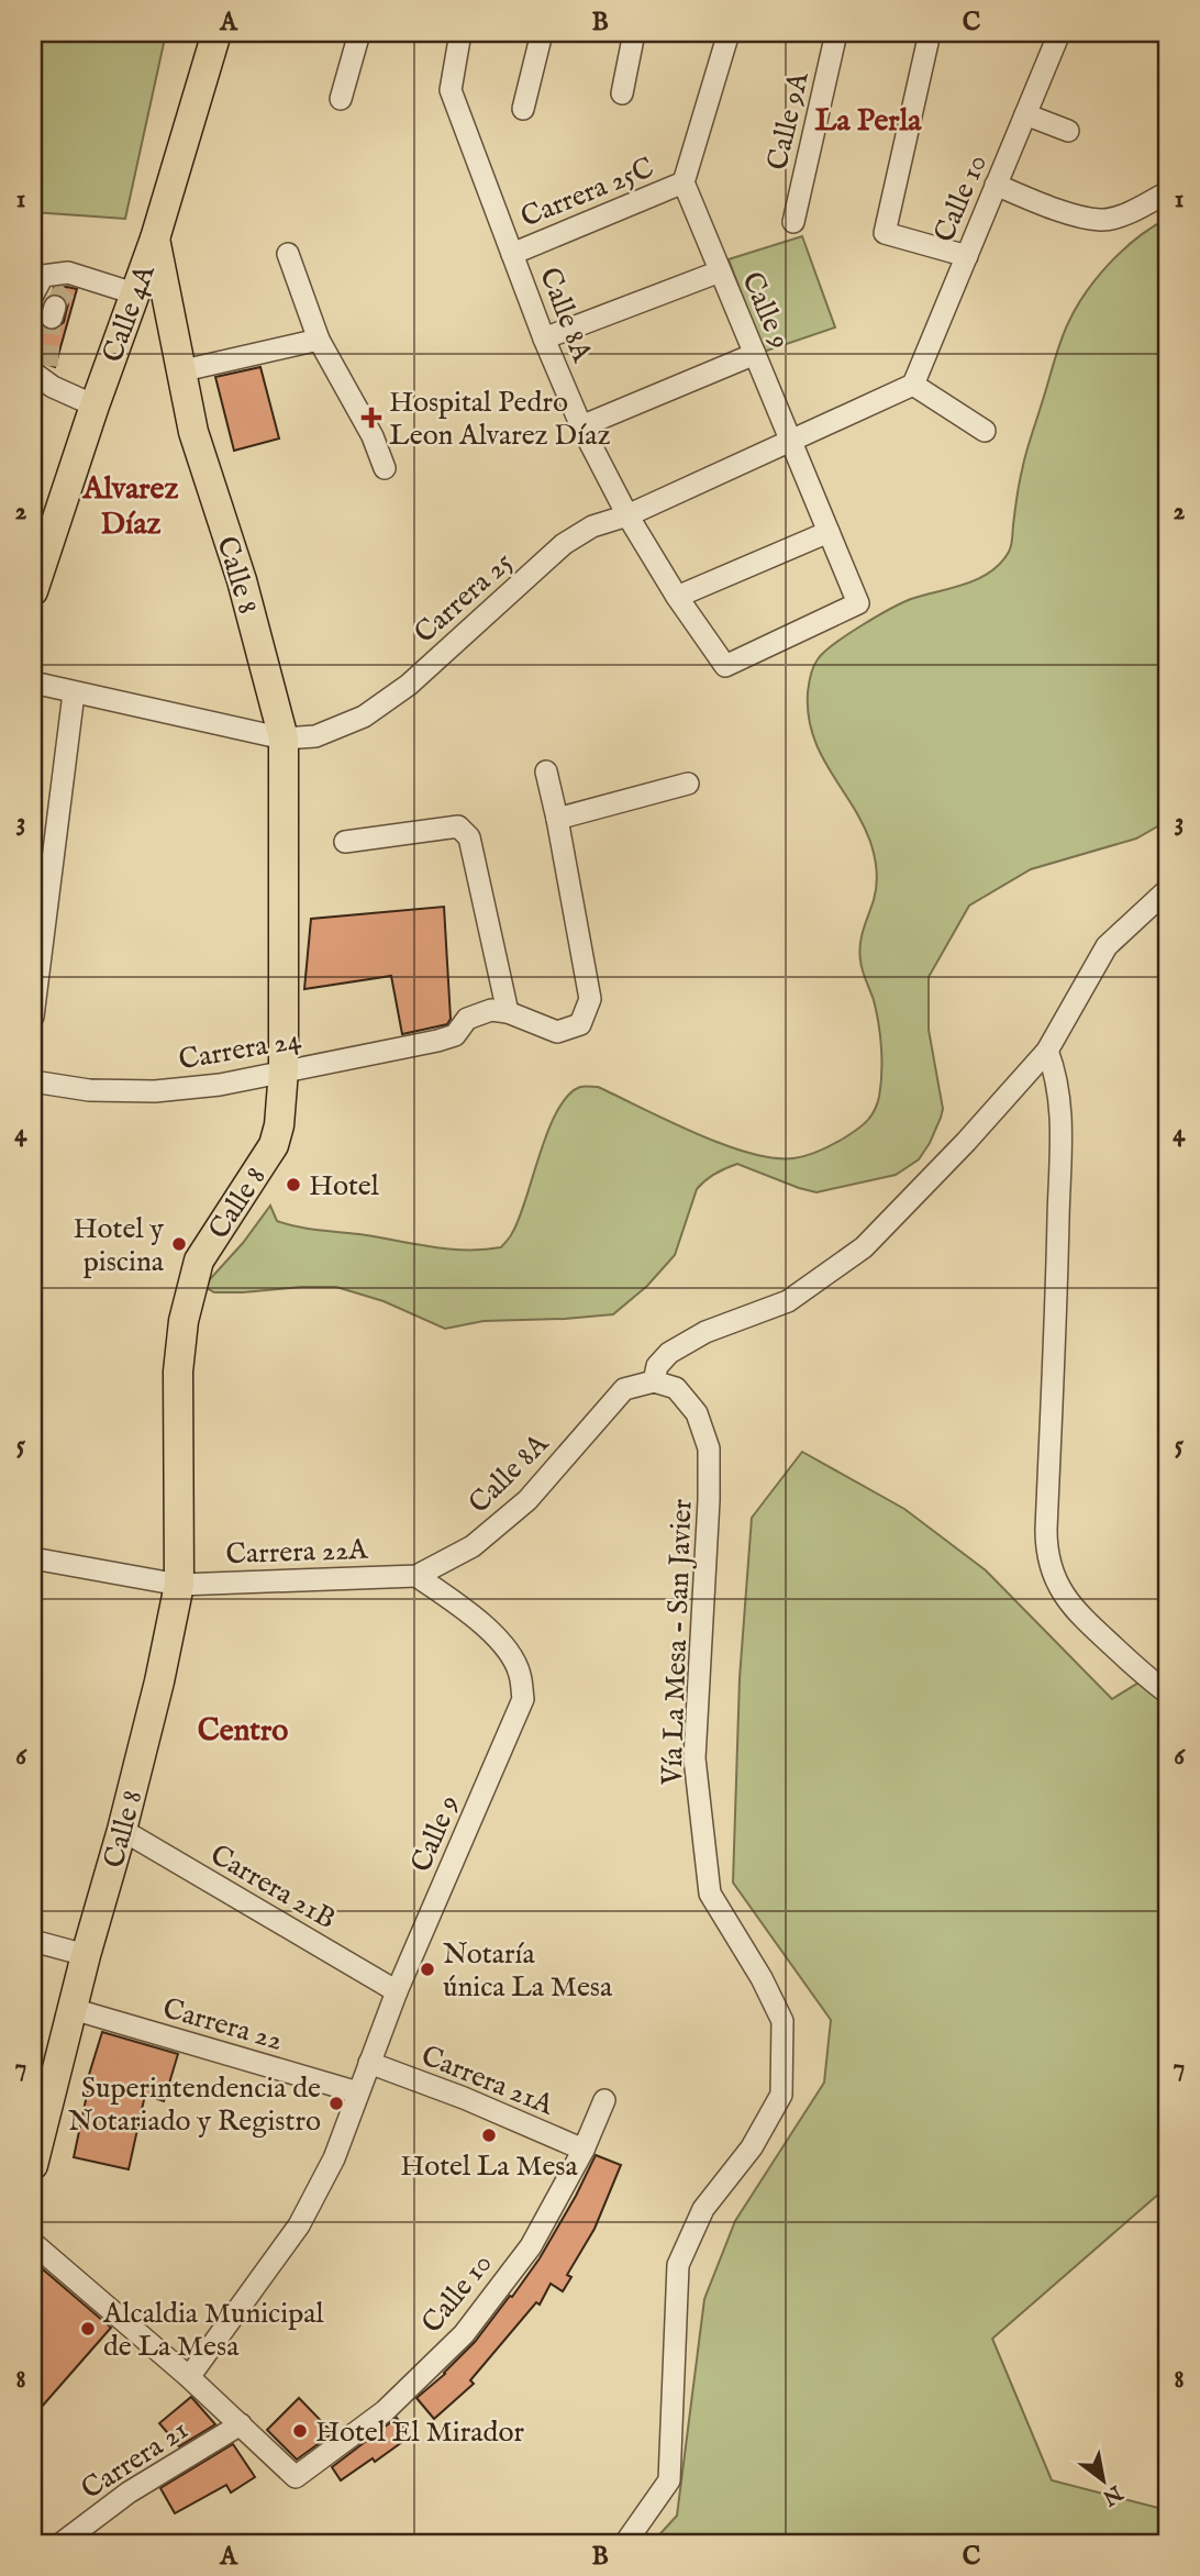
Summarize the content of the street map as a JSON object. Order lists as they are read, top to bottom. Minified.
{"streets":{"main road":["Calle 4A","Calle 8"],"street":["Calle 9A","Carrera 25C","Calle 10","Calle 9","Calle 8A","Carrera 25","Carrera 24","Carrera 22A","Vía La Mesa - San Javier","Carrera 21B","Carrera 22","Carrera 21A","Carrera 21"]},"crossings":[["Carrera 25C","Calle 9"],["Carrera 25C","Calle 8A"],["Calle 10","Carrera 25"],["Calle 10","Carrera 21A"],["Calle 10","Carrera 21"],["Calle 9","Calle 8A"],["Calle 9","Carrera 25"],["Calle 9","Carrera 22A"],["Calle 9","Carrera 21B"],["Calle 9","Carrera 22"],["Calle 9","Carrera 21A"],["Calle 9","Carrera 21"],["Calle 4A","Calle 8"],["Calle 8A","Carrera 25"],["Calle 8A","Carrera 22A"],["Calle 8A","Vía La Mesa - San Javier"],["Calle 8","Carrera 25"],["Calle 8","Carrera 24"],["Calle 8","Carrera 22A"],["Calle 8","Carrera 21B"],["Calle 8","Carrera 22"]],"districts":["La Perla","Alvarez Díaz","Centro"],"places":{"health":["Hospital Pedro Leon Alvarez Díaz"],"other":["Hotel","Hotel y piscina","Notaría única La Mesa","Superintendencia de Notariado y Registro","Hotel La Mesa","Alcaldia Municipal de La Mesa","Hotel El Mirador"]},"north":"bottom right","grid":{"columns":["A","B","C"],"rows":["1","2","3","4","5","6","7","8"]}}
